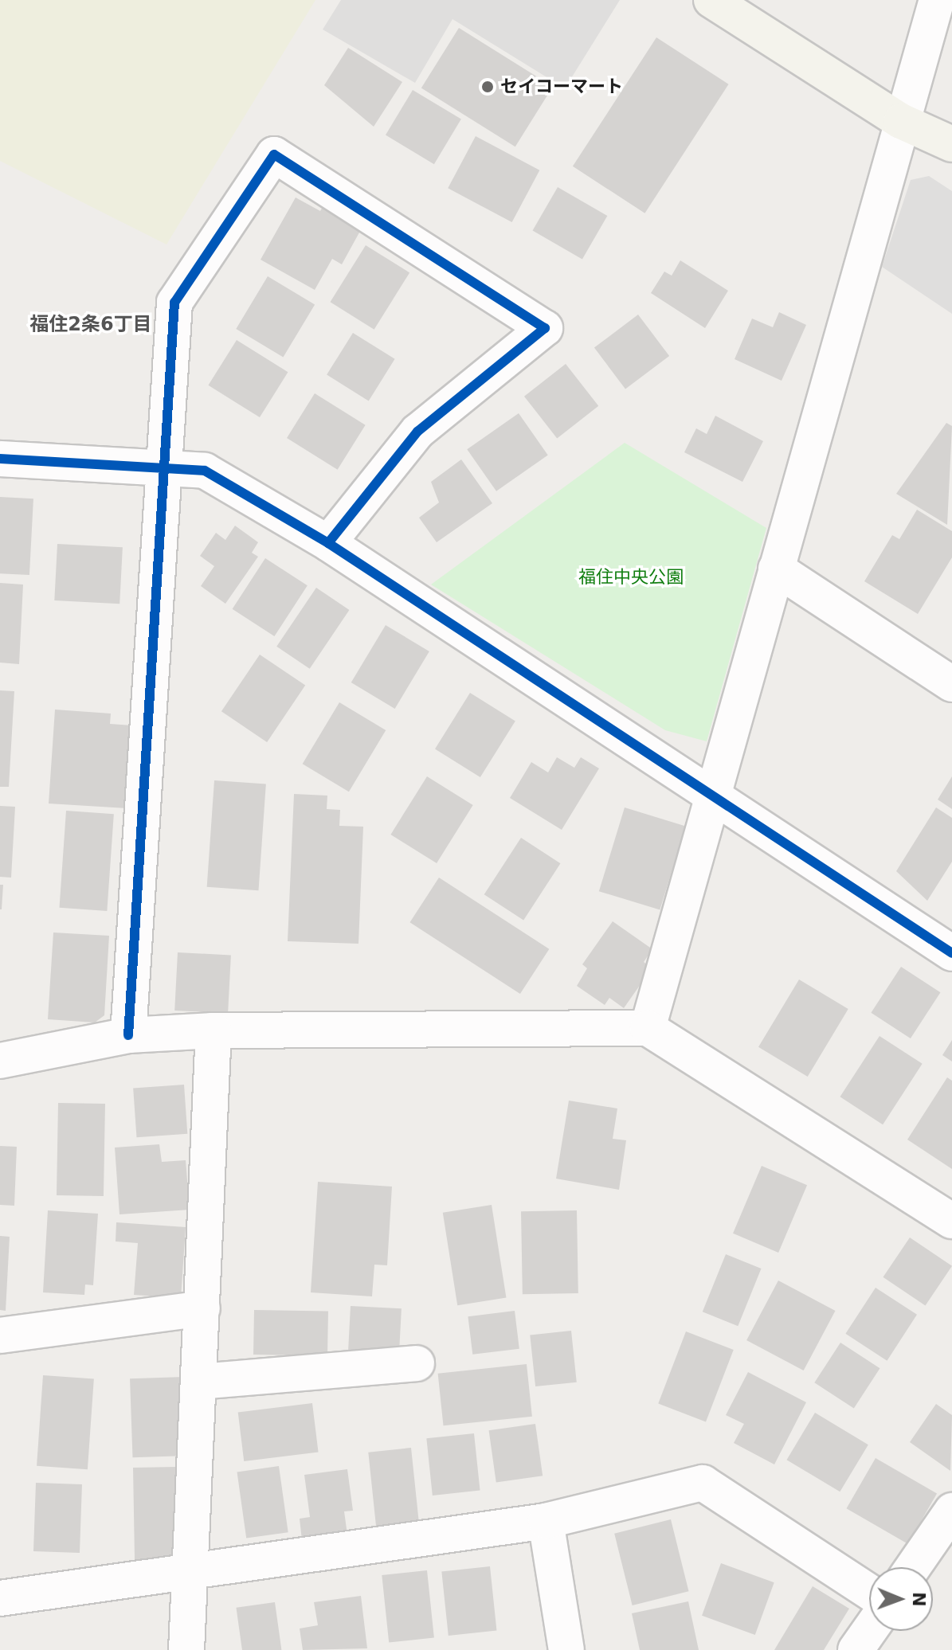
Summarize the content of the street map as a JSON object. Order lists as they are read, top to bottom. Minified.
{"districts":["福住2条6丁目"],"parks":["福住中央公園"],"places":["セイコーマート"],"north":"right"}
